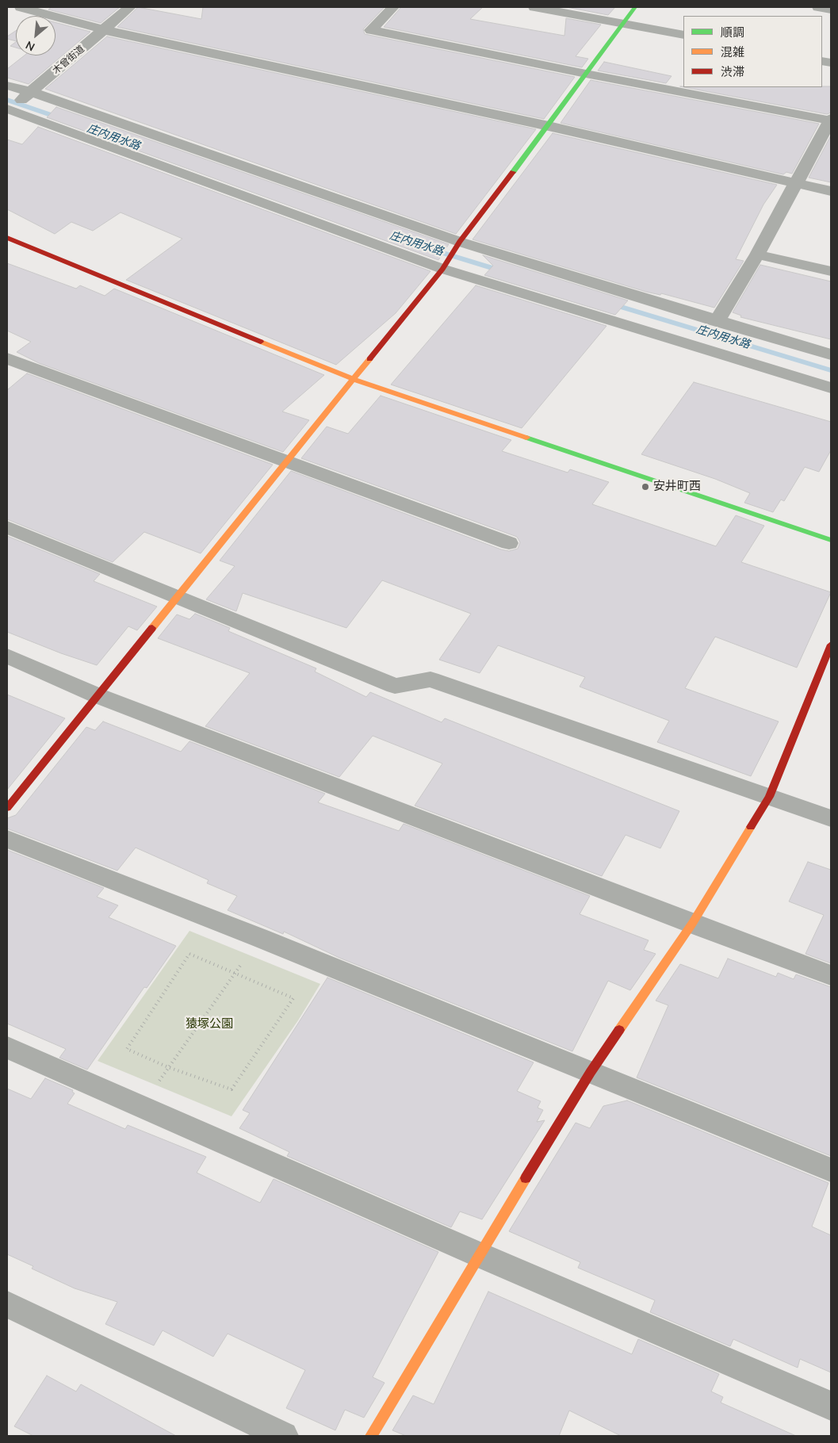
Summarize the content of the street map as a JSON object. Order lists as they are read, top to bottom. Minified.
{"streets":{"street":["木曾街道"]},"water":["庄内用水路"],"parks":["猿塚公園"],"places":["安井町西"],"legend":["順調","混雑","渋滞"],"north":"bottom left"}
